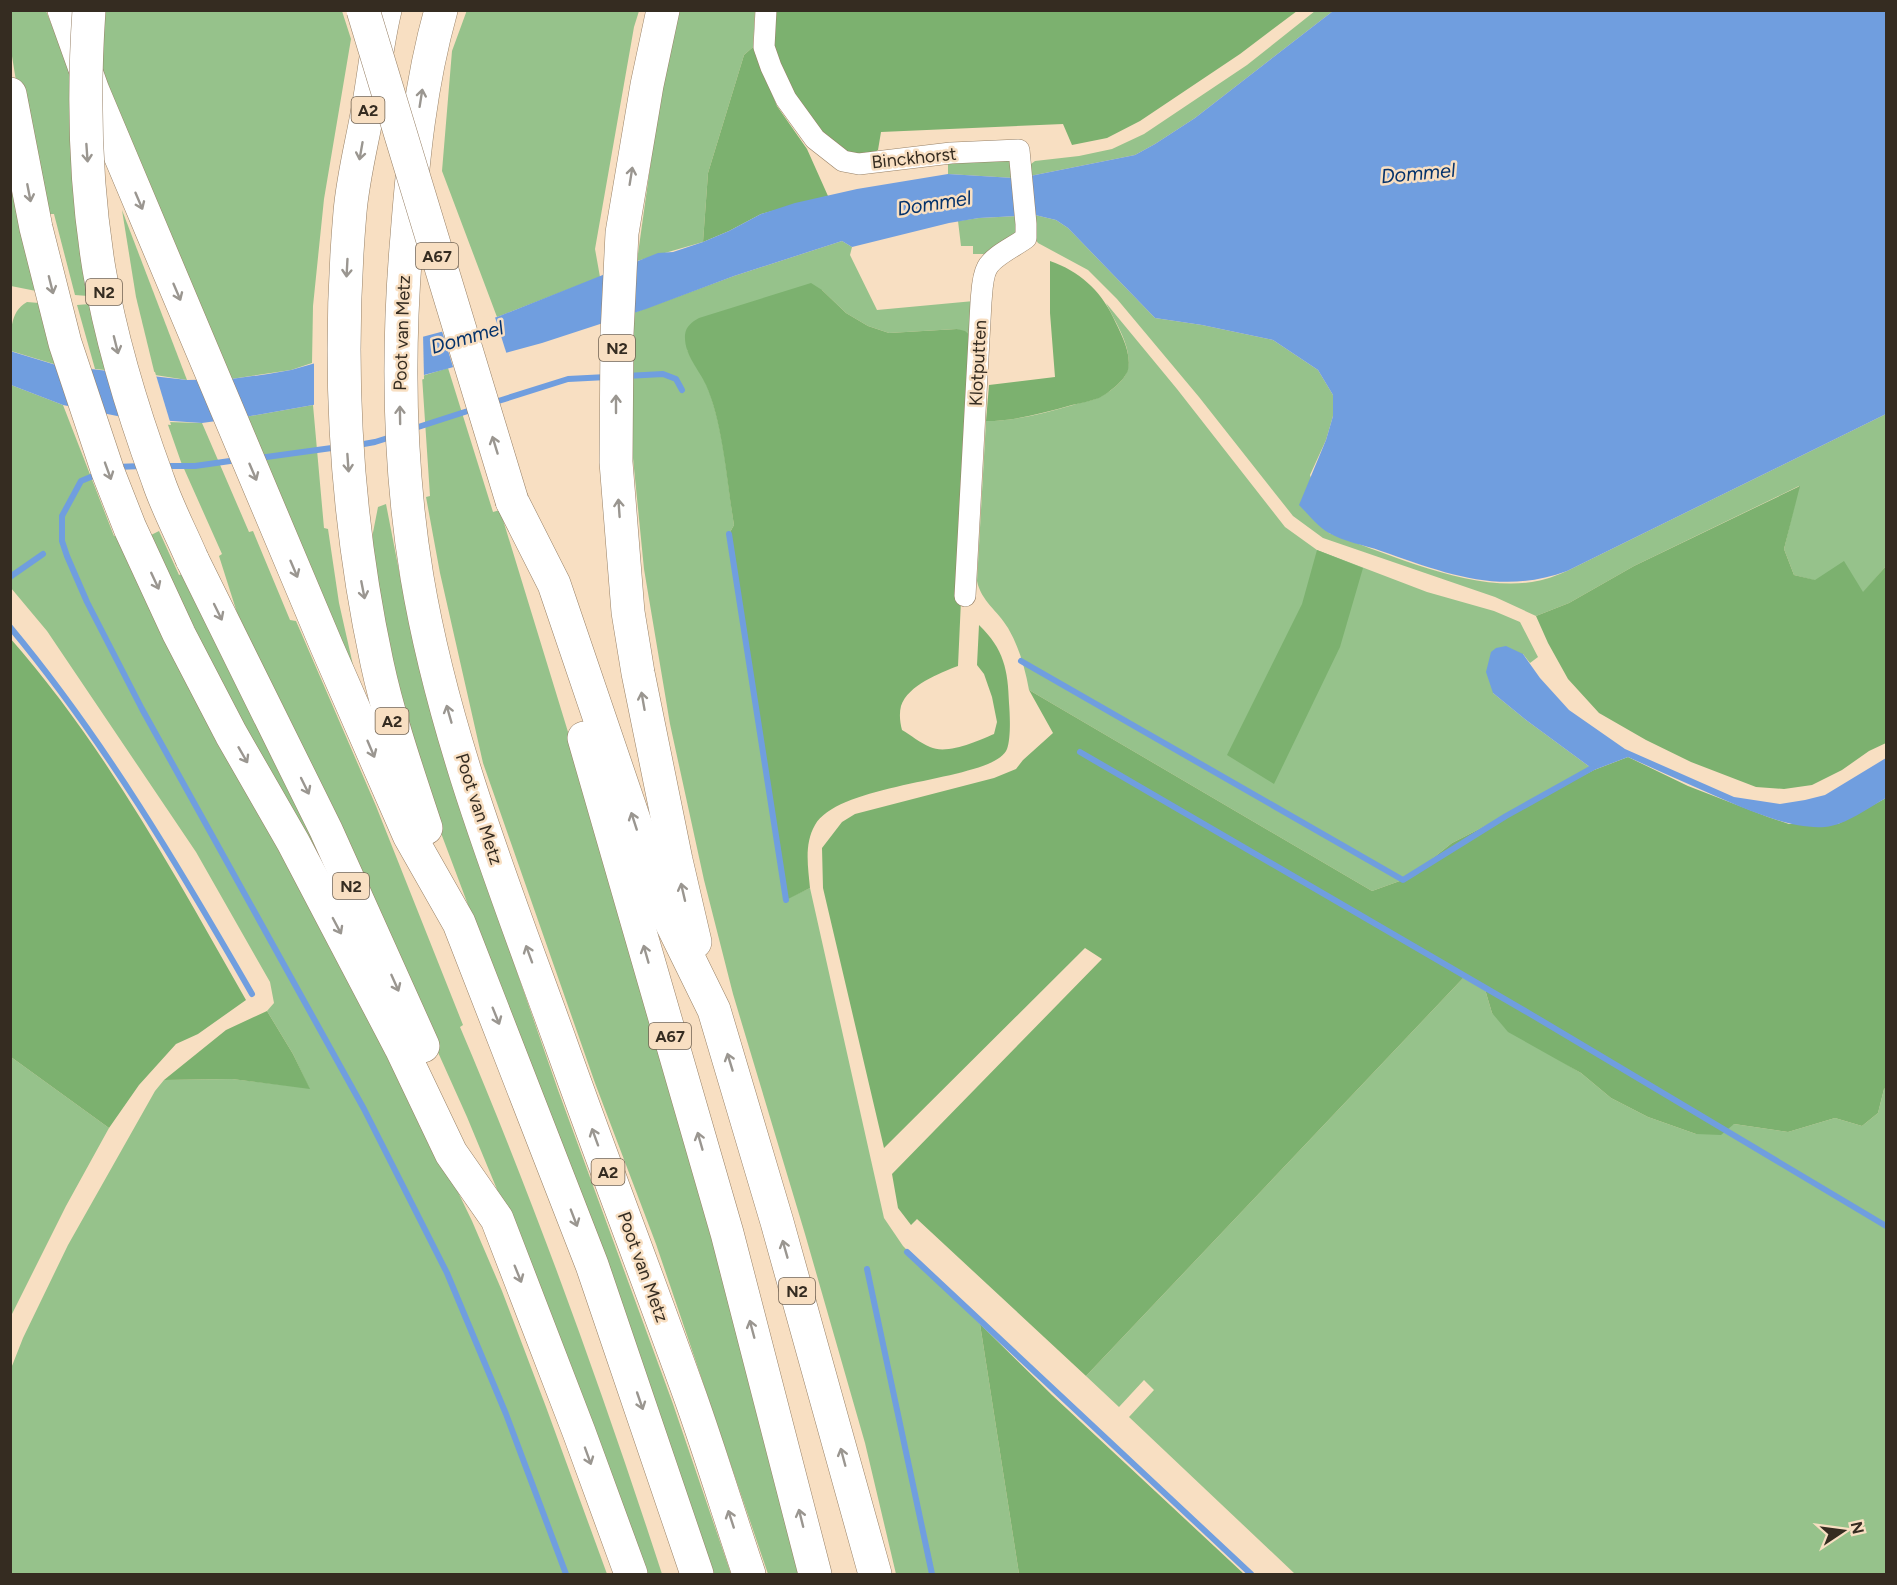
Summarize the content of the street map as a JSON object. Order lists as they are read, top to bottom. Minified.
{"streets":{"highway":["A2","A67","N2","Poot van Metz"],"street":["Binckhorst","Klotputten"]},"crossings":[["Binckhorst","Klotputten"],["A67","N2"]],"water":["Dommel"],"north":"right"}
